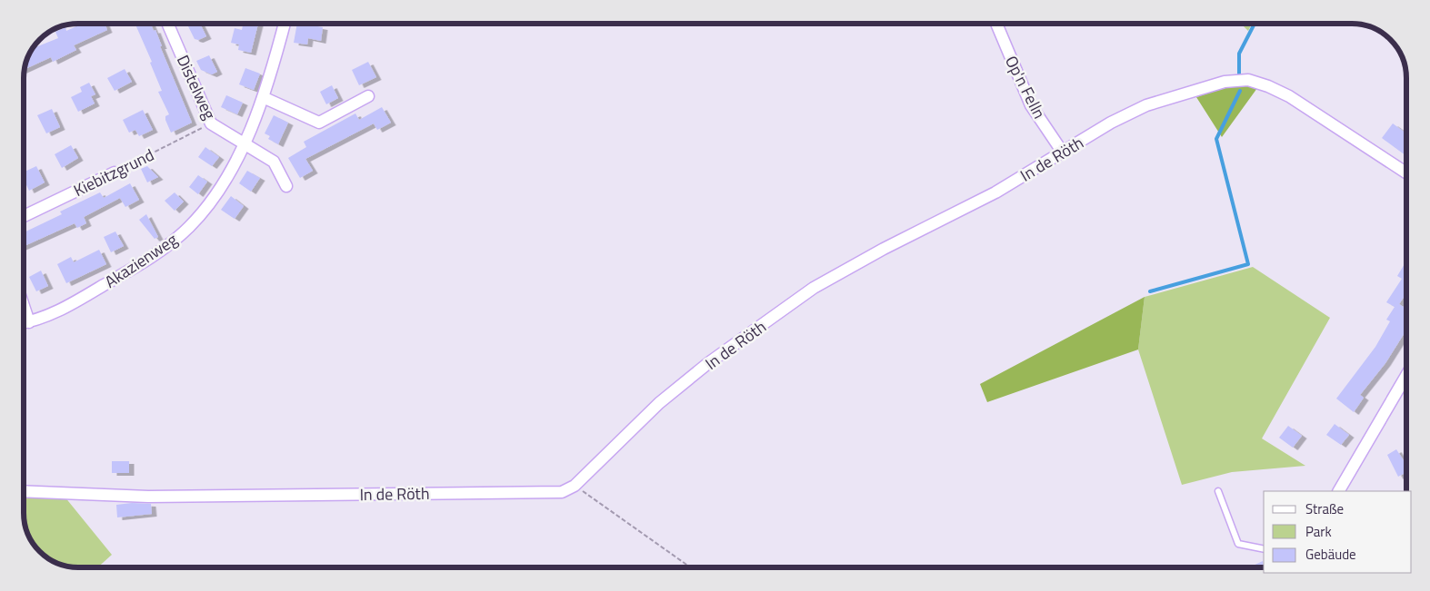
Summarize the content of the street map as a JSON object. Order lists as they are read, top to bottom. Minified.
{"streets":{"street":["Distelweg","Op'n Felln","In de Röth","Kiebitzgrund","Akazienweg"]},"crossings":[["Distelweg","Kiebitzgrund"],["Distelweg","Akazienweg"],["Op'n Felln","In de Röth"]],"legend":["Straße","Park","Gebäude"]}
